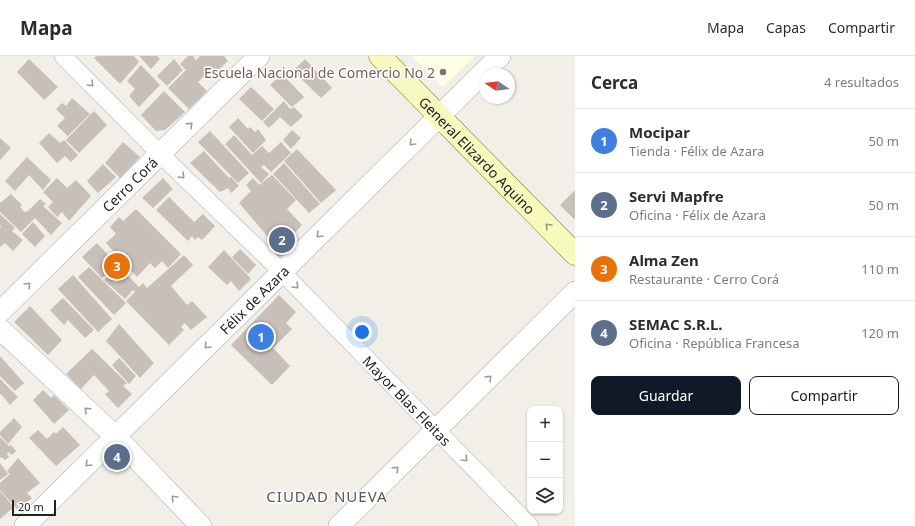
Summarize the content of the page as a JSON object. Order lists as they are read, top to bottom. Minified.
{"streets":{"main road":["General Elizardo Aquino"],"street":["Cerro Corá","Félix de Azara","Mayor Blas Fleitas"]},"crossings":[["General Elizardo Aquino","Félix de Azara"],["Cerro Corá","Mayor Blas Fleitas"],["Félix de Azara","Mayor Blas Fleitas"]],"one_way":["General Elizardo Aquino","Cerro Corá","Félix de Azara","Mayor Blas Fleitas"],"districts":["CIUDAD NUEVA"],"places":["Escuela Nacional de Comercio No 2"],"scale_bar":"20 m","north":"left","page":{"header":"Mapa","nav":["Mapa","Capas","Compartir"],"heading":["Cerca","4 resultados"],"list":[{"mark":"1","name":"Mocipar","note":"Tienda · Félix de Azara","value":"50 m"},{"mark":"2","name":"Servi Mapfre","note":"Oficina · Félix de Azara","value":"50 m"},{"mark":"3","name":"Alma Zen","note":"Restaurante · Cerro Corá","value":"110 m"},{"mark":"4","name":"SEMAC S.R.L.","note":"Oficina · República Francesa","value":"120 m"}],"pins":["2","3","1","4"],"buttons":["Guardar","Compartir"],"map_buttons":["+","−"],"scale":"20 m"}}
